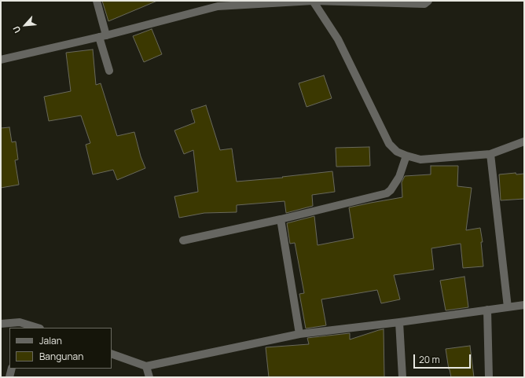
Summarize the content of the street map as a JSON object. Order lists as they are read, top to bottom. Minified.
{"legend":["Jalan","Bangunan"],"scale_bar":"20 m","north":"bottom left"}
